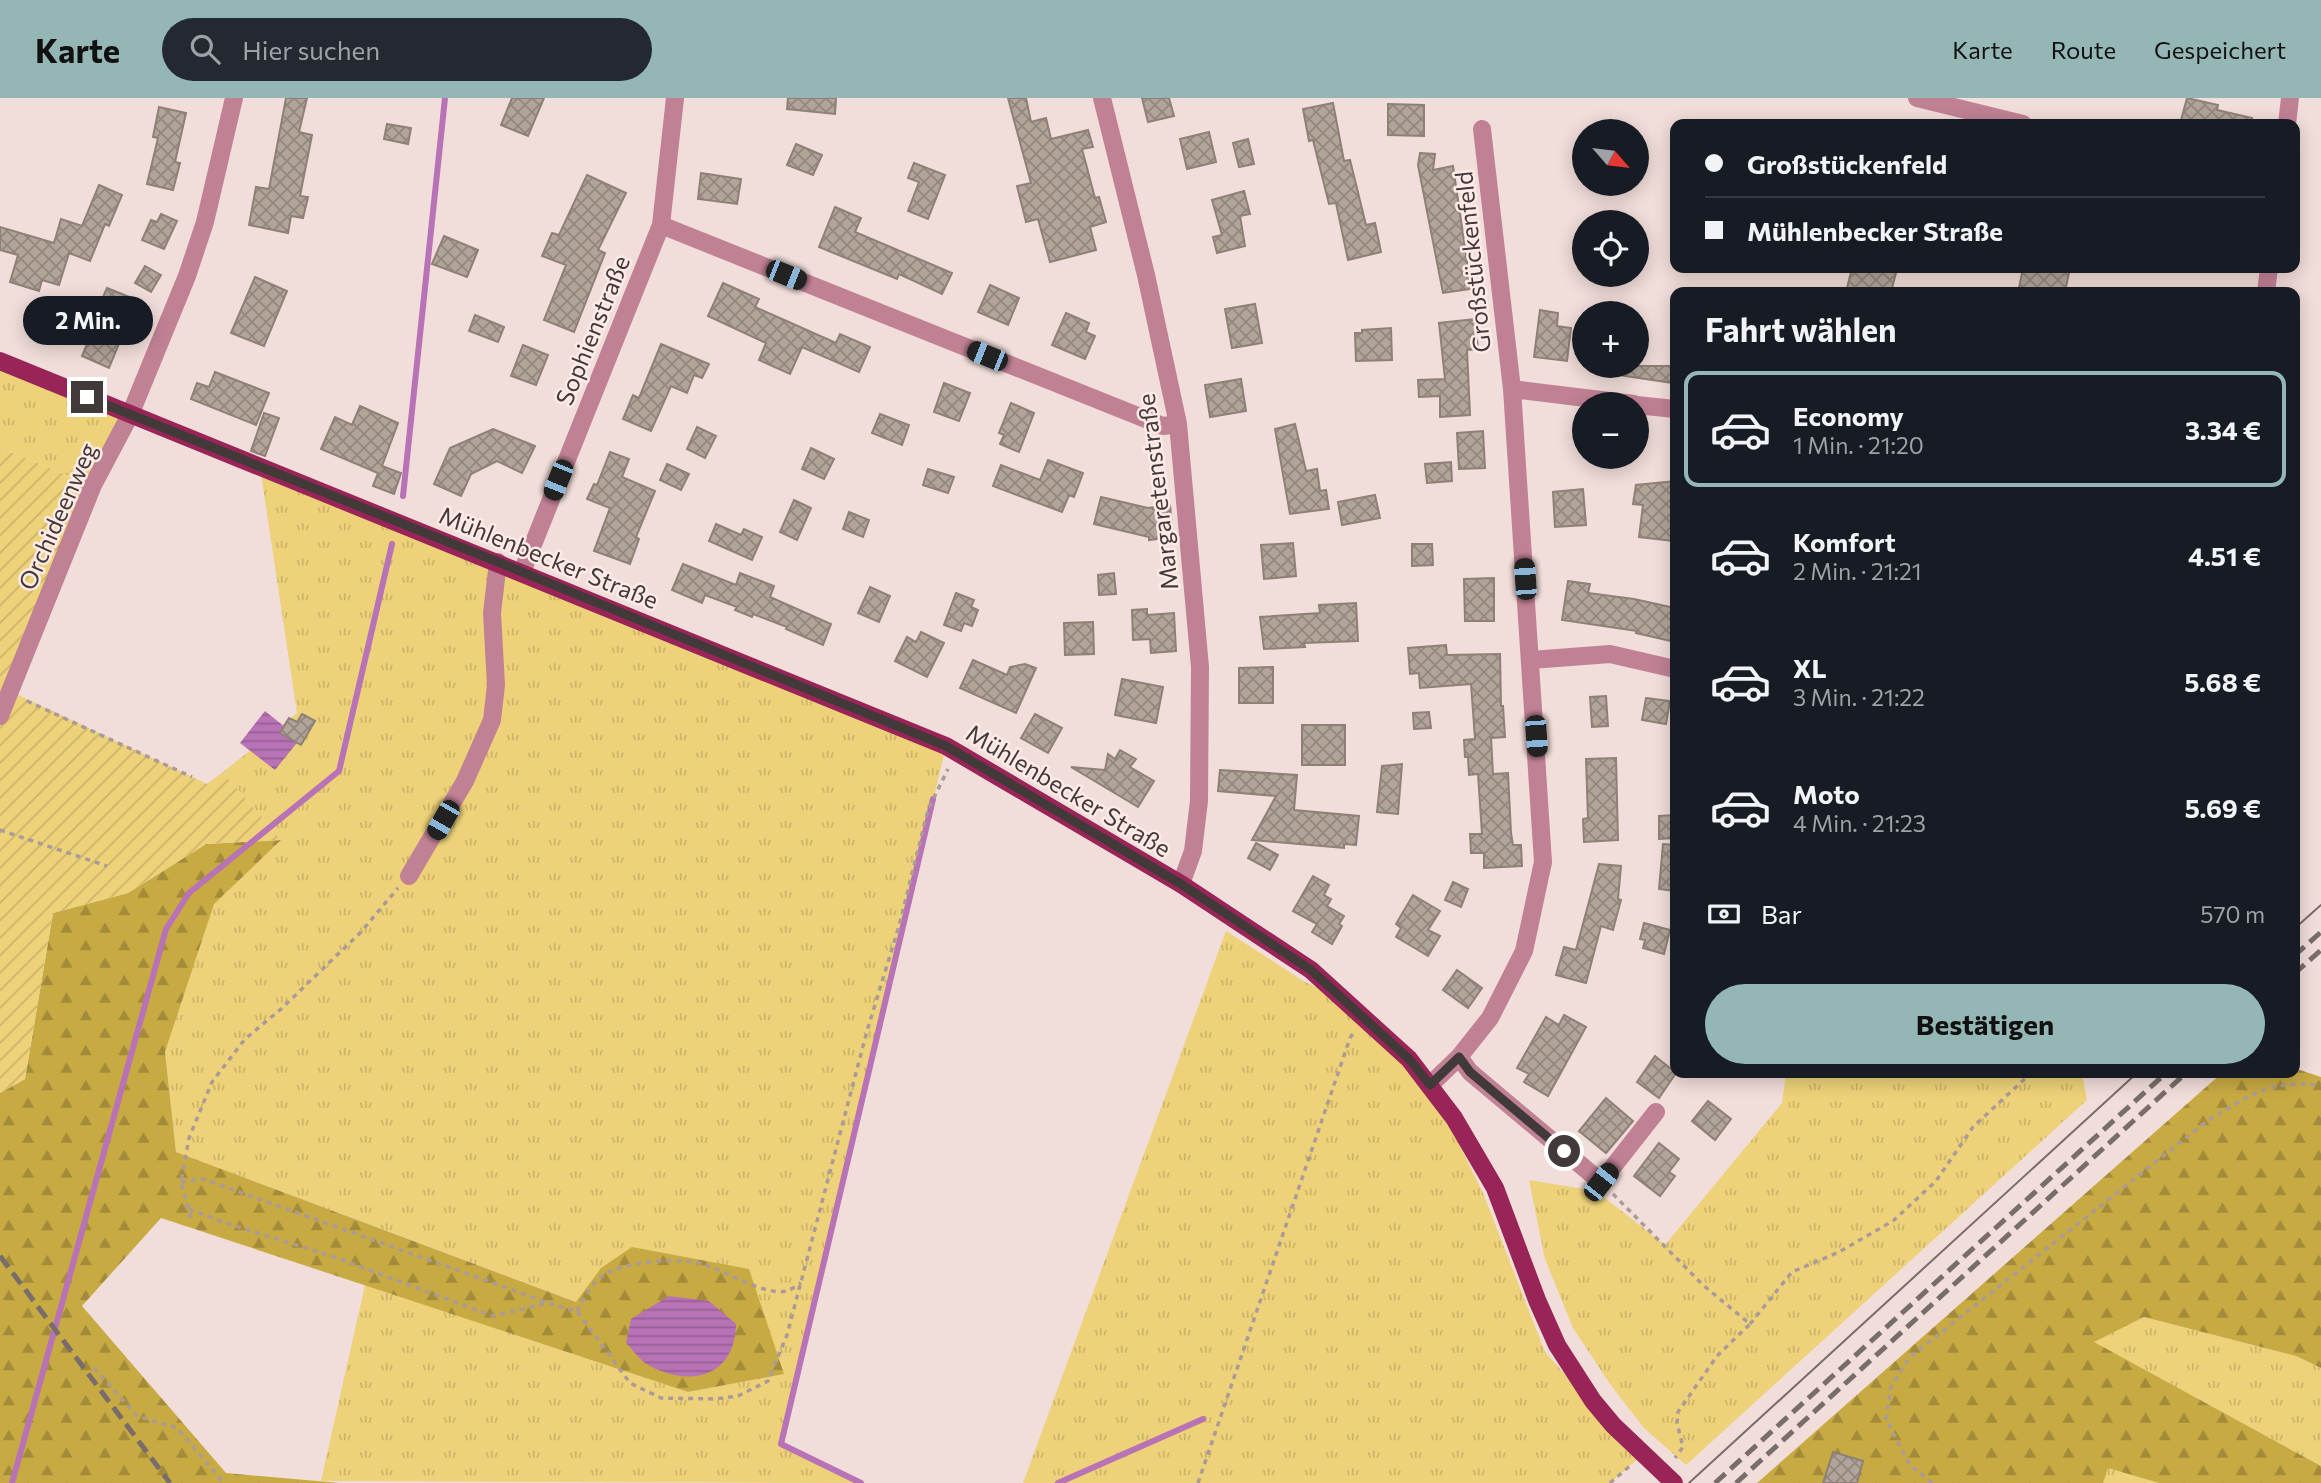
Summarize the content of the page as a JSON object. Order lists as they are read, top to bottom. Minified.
{"streets":{"main road":["Mühlenbecker Straße"],"street":["Großstückenfeld","Sophienstraße","Margaretenstraße","Orchideenweg"]},"crossings":[["Großstückenfeld","Mühlenbecker Straße"],["Sophienstraße","Mühlenbecker Straße"],["Margaretenstraße","Mühlenbecker Straße"],["Orchideenweg","Mühlenbecker Straße"]],"north":"bottom right","page":{"header":"Karte","search":"Hier suchen","nav":["Karte","Route","Gespeichert"],"map_buttons":["+","−"],"banner":["Großstückenfeld","Mühlenbecker Straße"],"heading":"Fahrt wählen","bubble":"2 Min.","list":[{"name":"Economy","note":"1 Min. · 21:20","value":"3.34 €"},{"name":"Komfort","note":"2 Min. · 21:21","value":"4.51 €"},{"name":"XL","note":"3 Min. · 21:22","value":"5.68 €"},{"name":"Moto","note":"4 Min. · 21:23","value":"5.69 €"}],"pay":["Bar","570 m"],"buttons":"Bestätigen"}}
